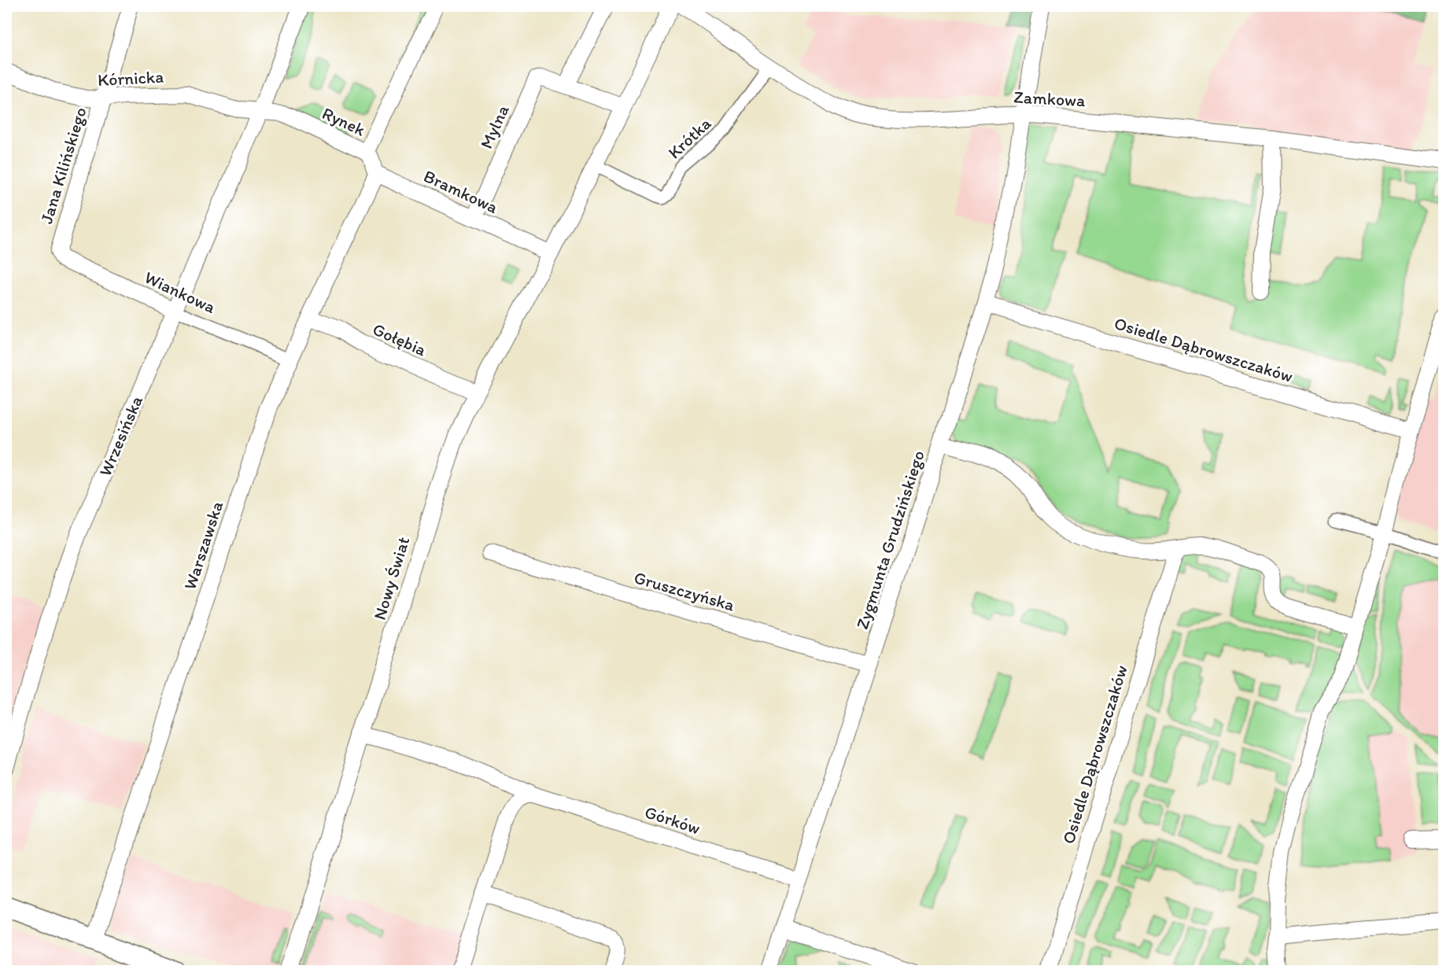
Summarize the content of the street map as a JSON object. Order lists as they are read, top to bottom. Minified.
{"streets":{"street":["Kórnicka","Zamkowa","Rynek","Mylna","Krótka","Jana Kilińskiego","Bramkowa","Wiankowa","Gołębia","Osiedle Dąbrowszczaków","Wrzesińska","Zygmunta Grudzińskiego","Warszawska","Nowy Świat","Gruszczyńska","Górków"]},"crossings":[["Kórnicka","Rynek"],["Kórnicka","Jana Kilińskiego"],["Kórnicka","Wrzesińska"],["Zamkowa","Krótka"],["Zamkowa","Zygmunta Grudzińskiego"],["Rynek","Wrzesińska"],["Mylna","Bramkowa"],["Krótka","Nowy Świat"],["Jana Kilińskiego","Wiankowa"],["Bramkowa","Warszawska"],["Bramkowa","Nowy Świat"],["Wiankowa","Wrzesińska"],["Wiankowa","Warszawska"],["Gołębia","Warszawska"],["Gołębia","Nowy Świat"],["Osiedle Dąbrowszczaków","Zygmunta Grudzińskiego"],["Zygmunta Grudzińskiego","Gruszczyńska"],["Zygmunta Grudzińskiego","Górków"],["Nowy Świat","Górków"]]}
